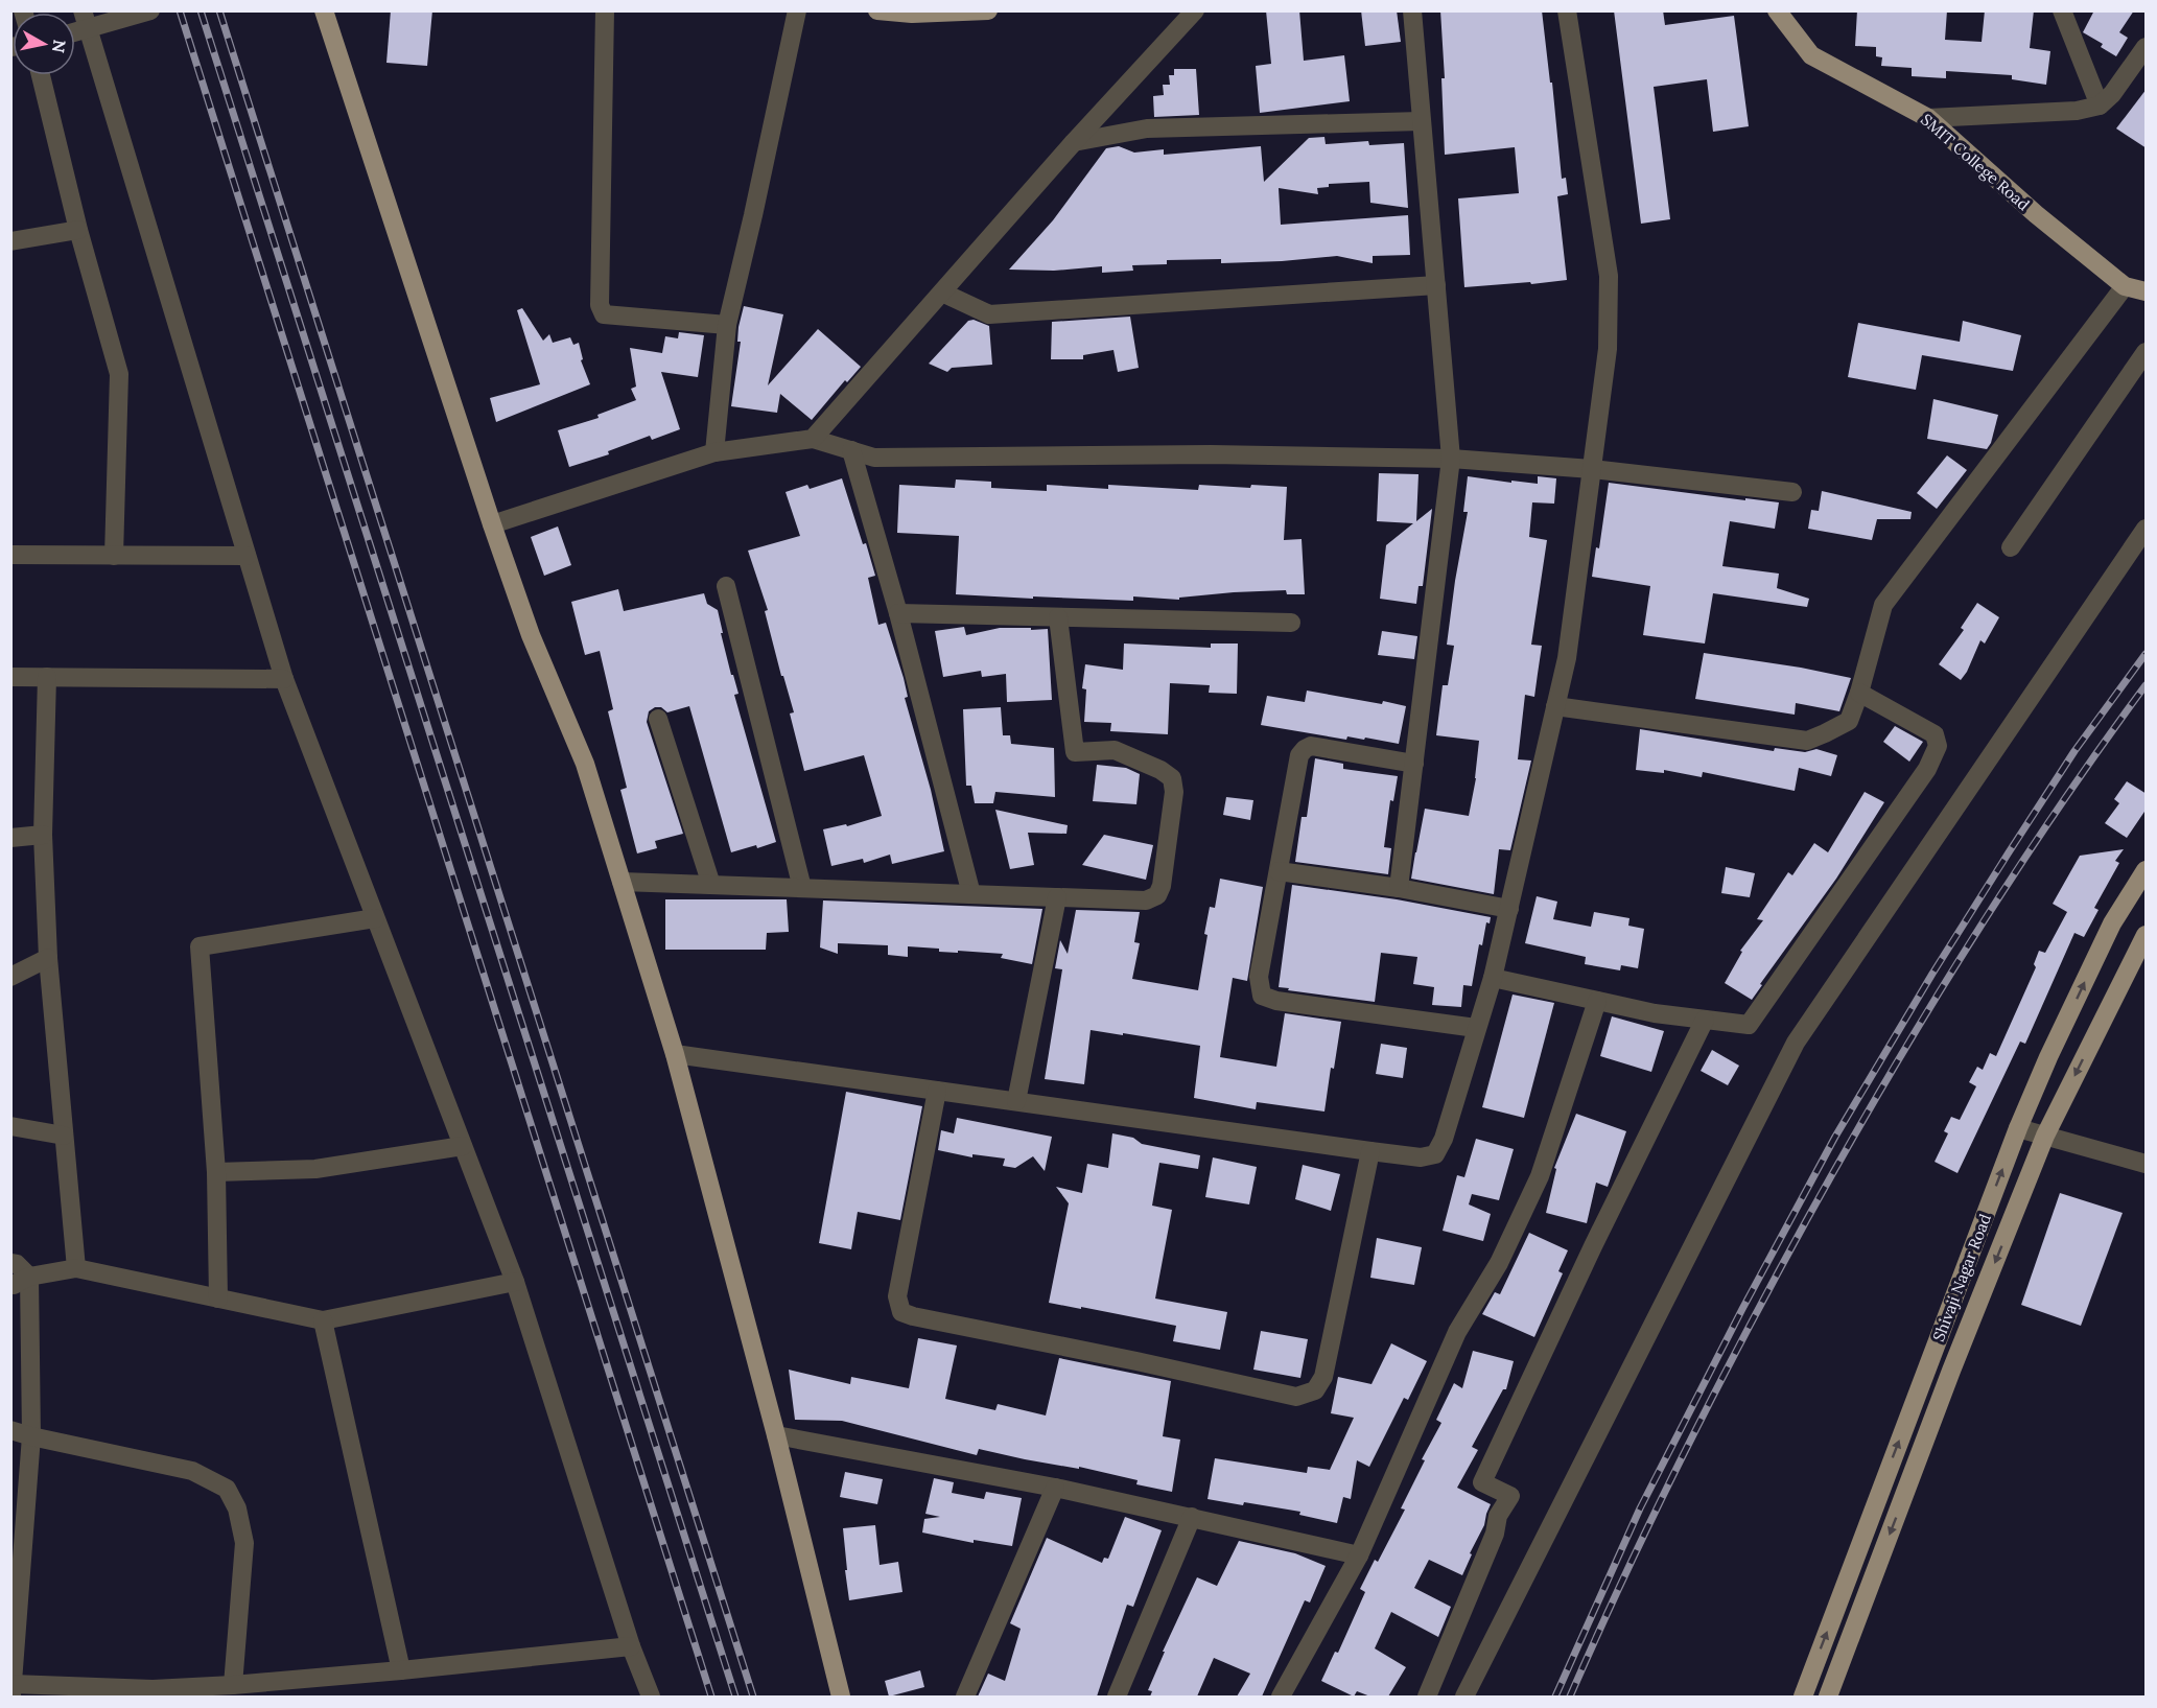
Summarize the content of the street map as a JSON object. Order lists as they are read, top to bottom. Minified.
{"streets":{"main road":["SMIT College Road","Shivaji Nagar Road"]},"north":"right"}
